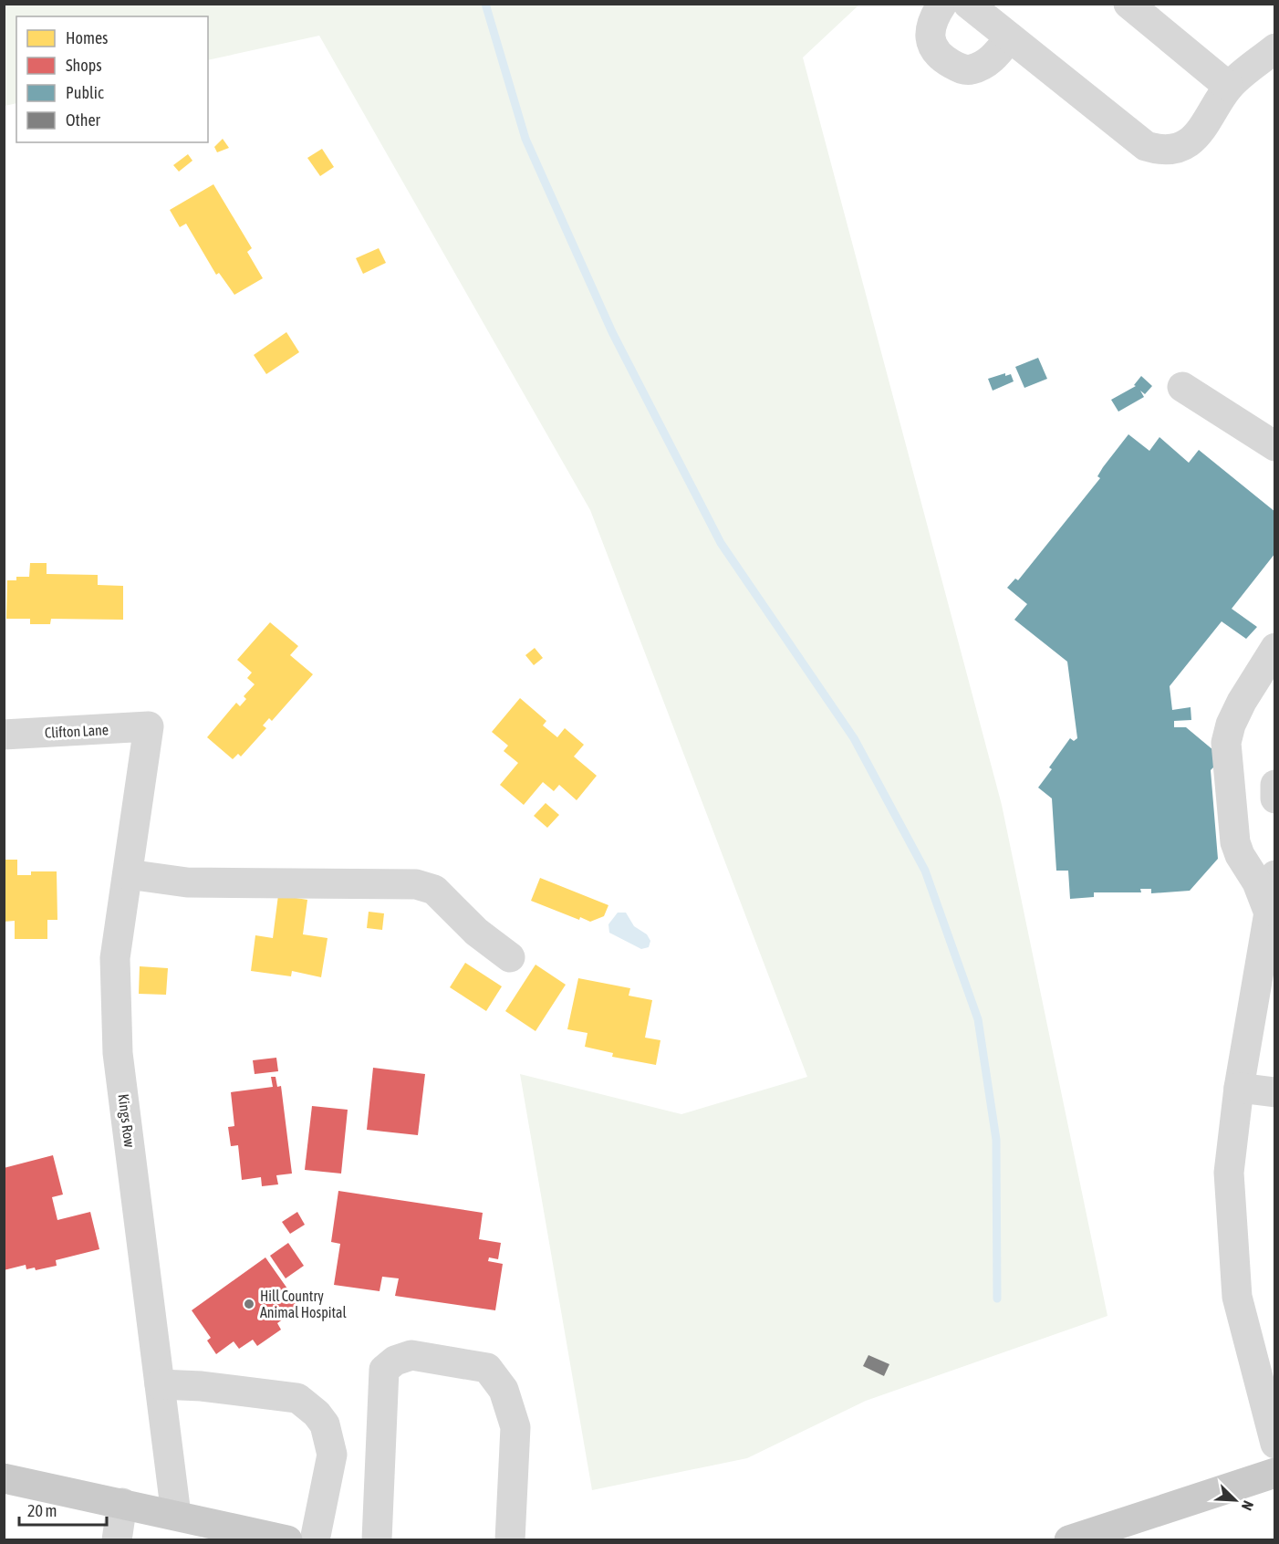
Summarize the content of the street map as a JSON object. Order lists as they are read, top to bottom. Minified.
{"streets":{"street":["Clifton Lane","Kings Row"]},"crossings":[["Clifton Lane","Kings Row"]],"places":["Hill Country Animal Hospital"],"legend":["Homes","Shops","Public","Other"],"scale_bar":"20 m","north":"bottom right"}
